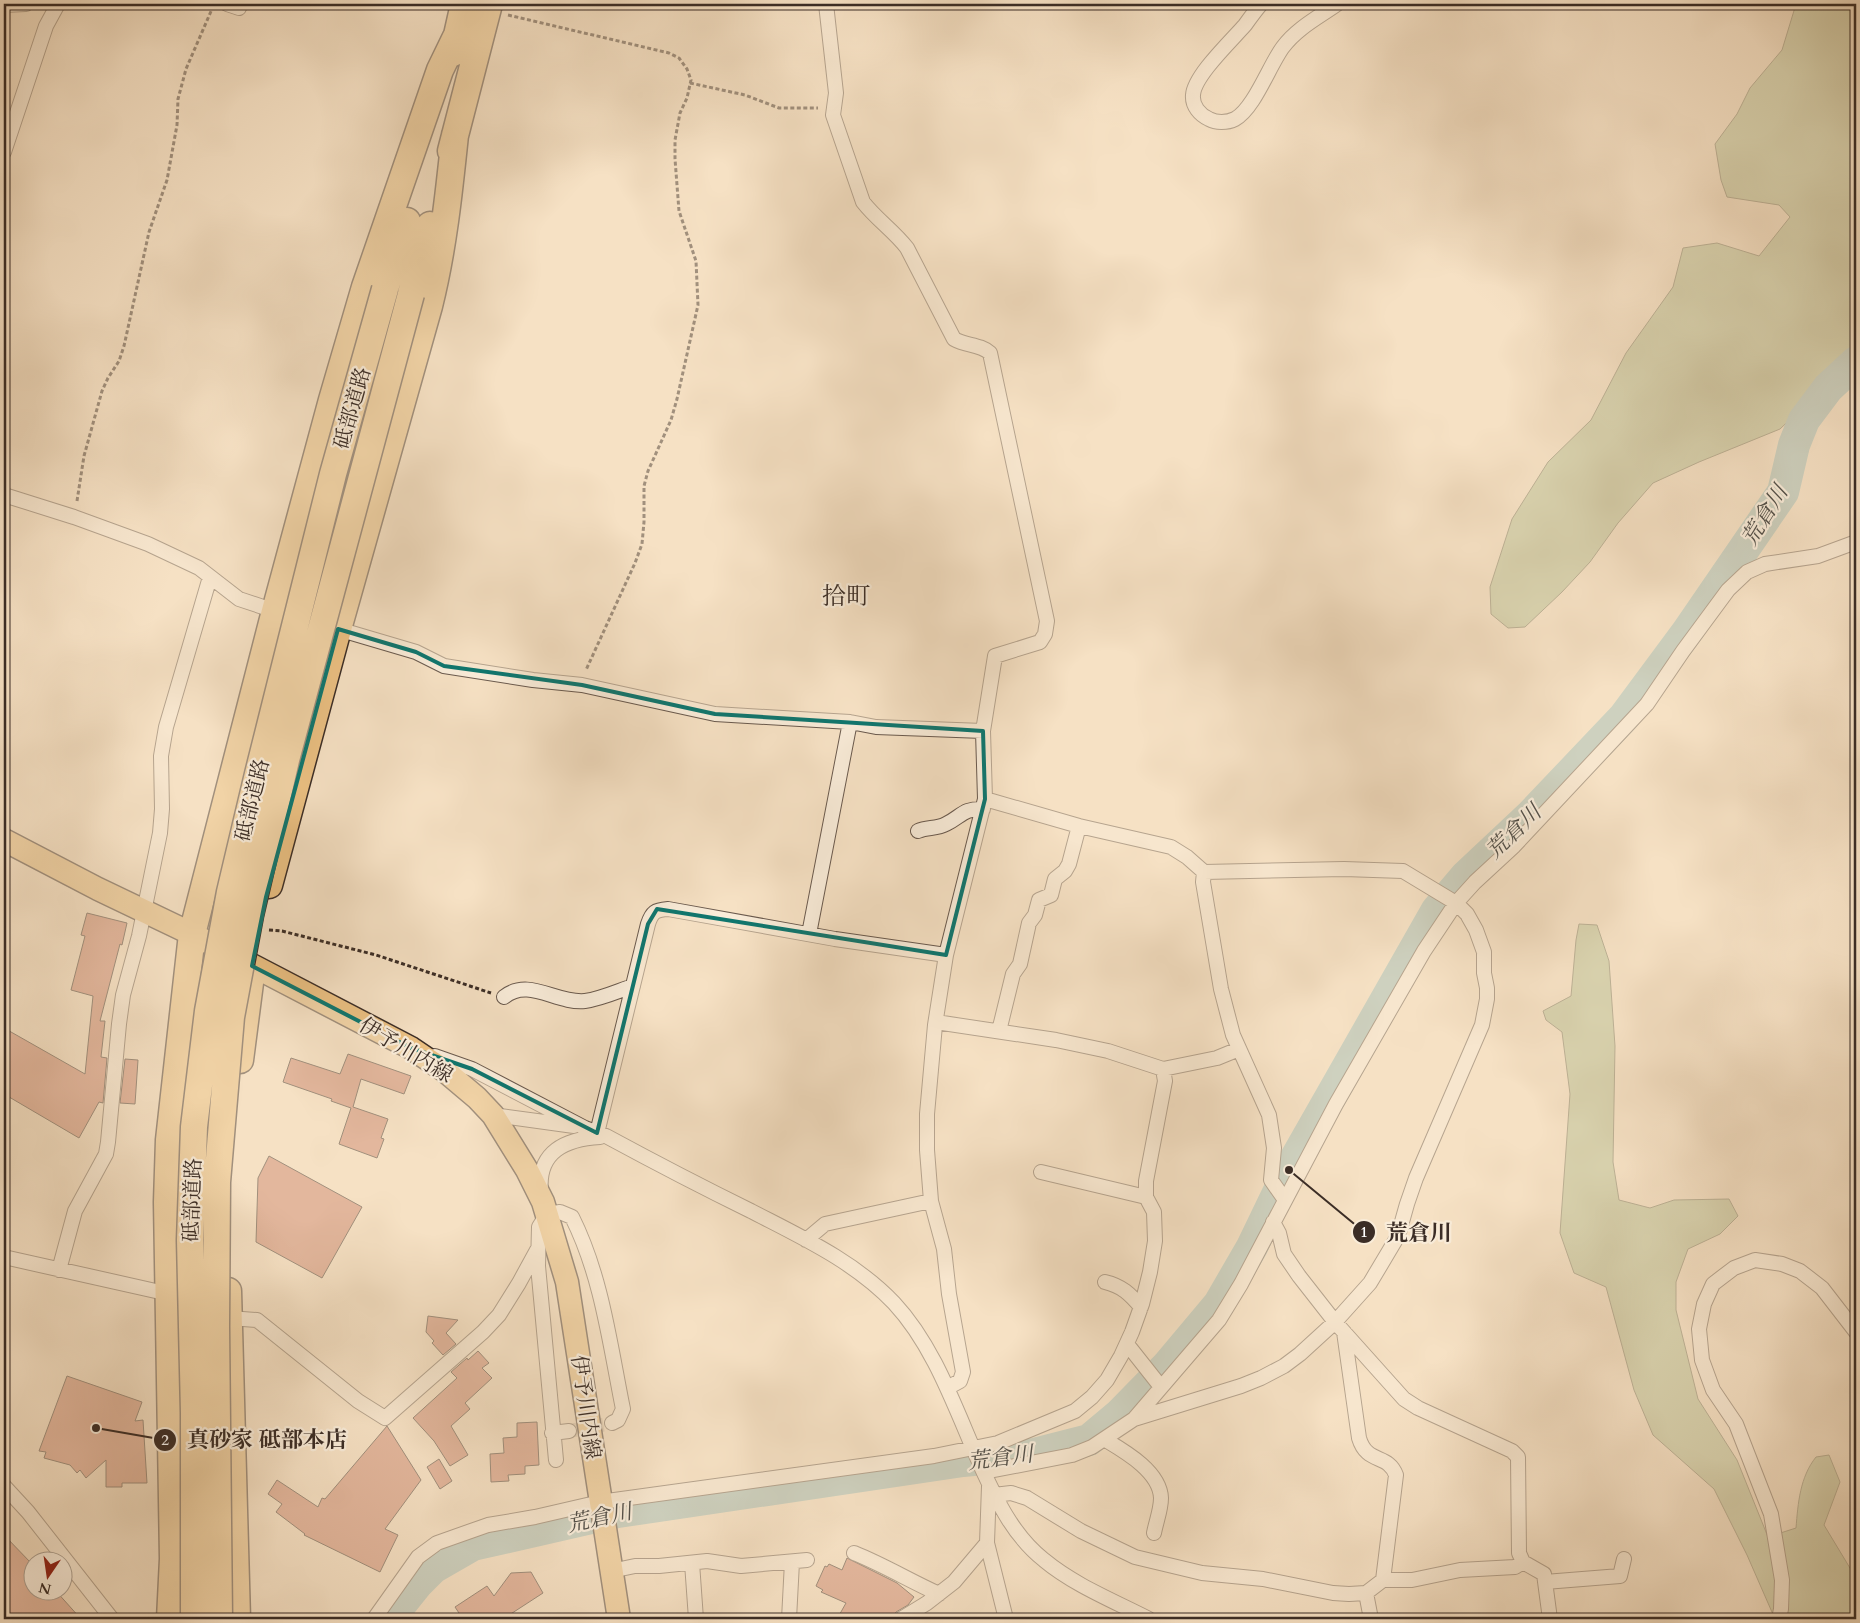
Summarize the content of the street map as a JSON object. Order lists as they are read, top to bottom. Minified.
{"streets":{"highway":["砥部道路"],"main road":["伊予川内線"]},"districts":["拾町"],"water":["荒倉川"],"places":["荒倉川","真砂家 砥部本店"],"north":"bottom"}
